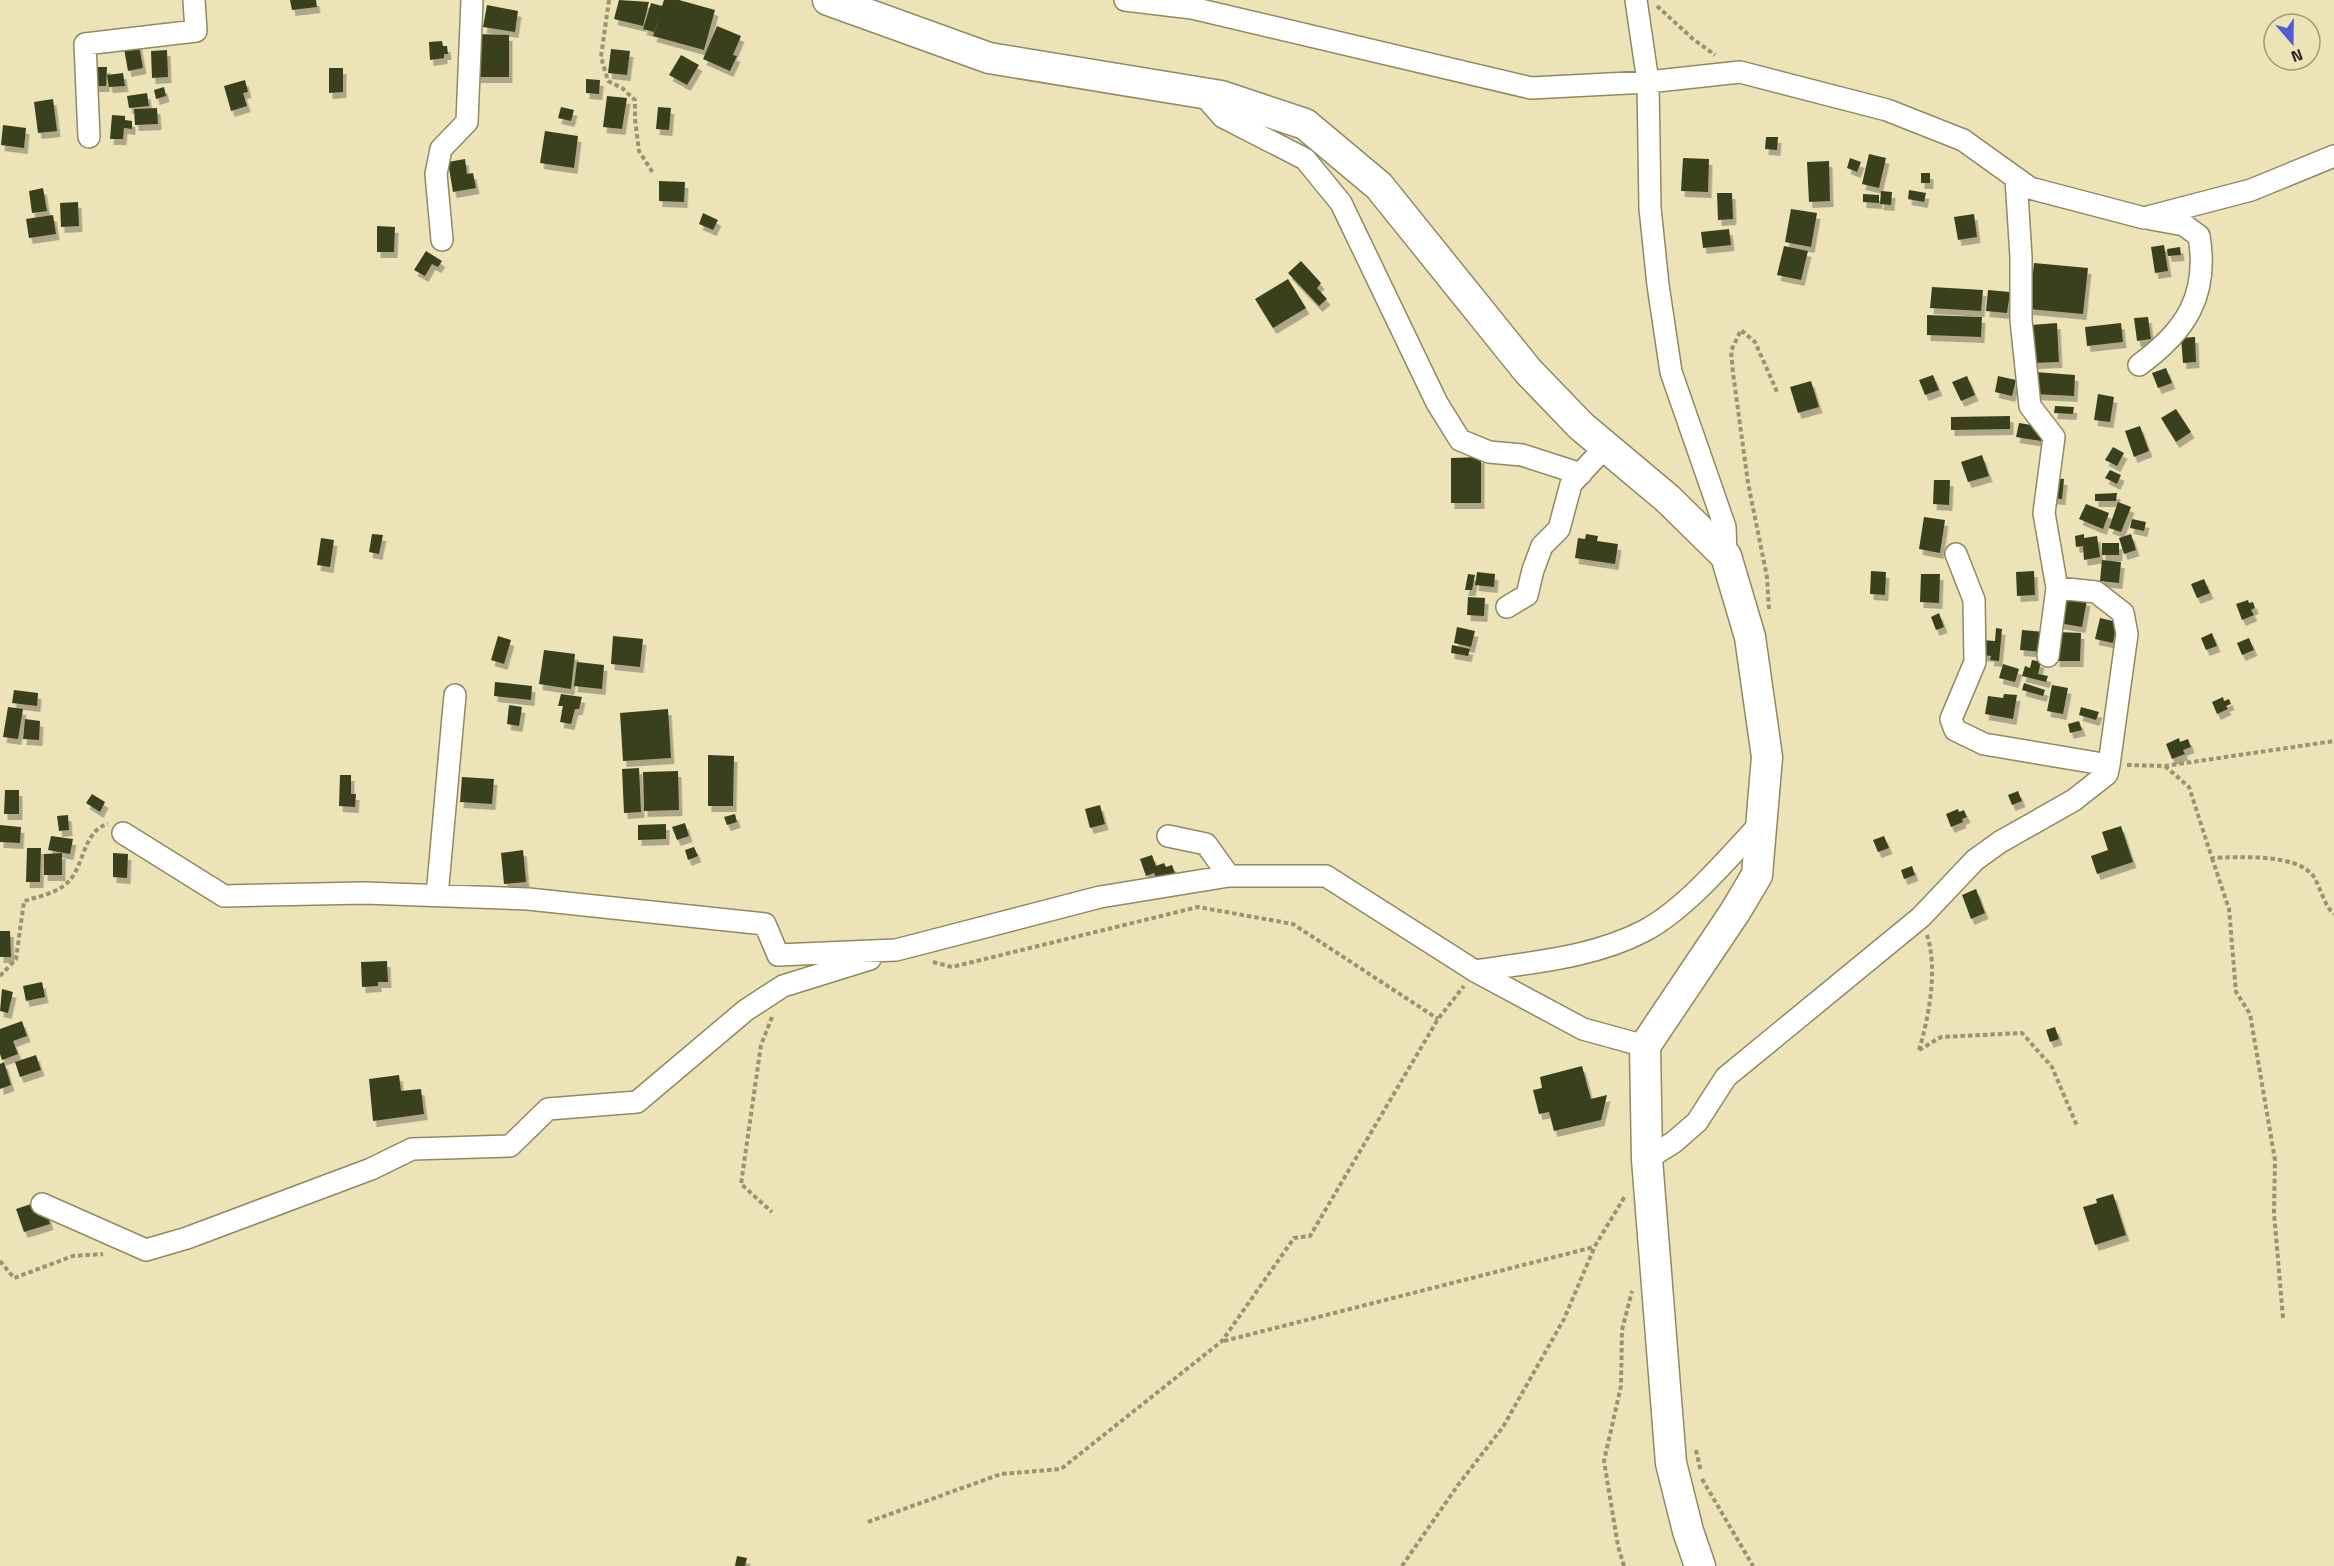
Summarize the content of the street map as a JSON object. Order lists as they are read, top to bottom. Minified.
{"north":"bottom"}
